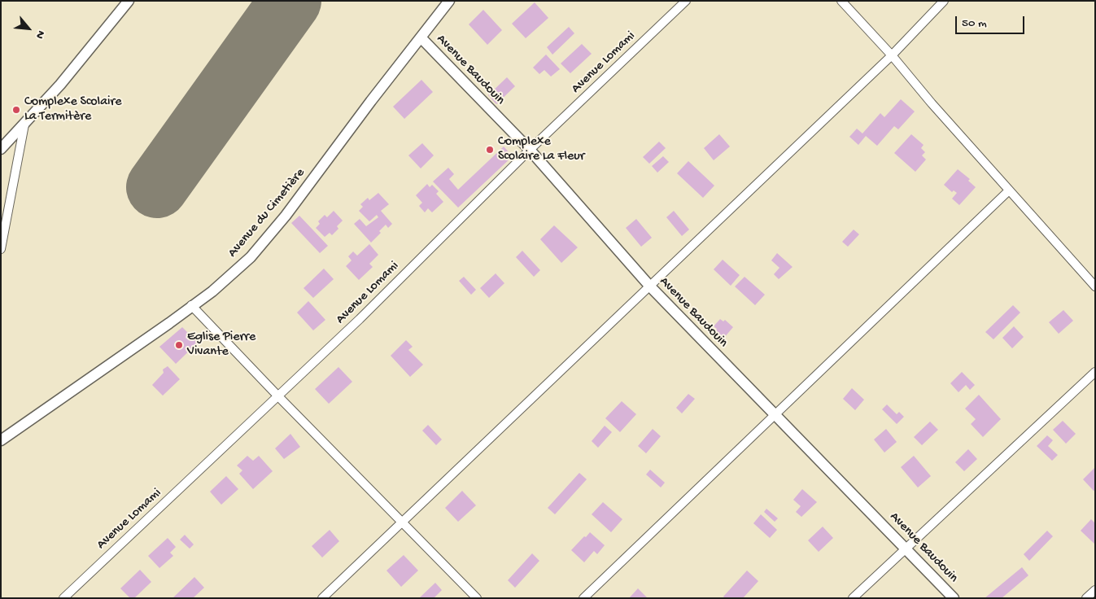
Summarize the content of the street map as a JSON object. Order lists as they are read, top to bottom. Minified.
{"streets":{"street":["Avenue Lomami","Avenue Baudouin","Avenue du Cimetière"]},"crossings":[["Avenue Lomami","Avenue Baudouin"],["Avenue Baudouin","Avenue du Cimetière"]],"places":["Complexe Scolaire La Termitère","Complexe Scolaire La Fleur","Eglise Pierre Vivante"],"scale_bar":"50 m","north":"bottom right"}
